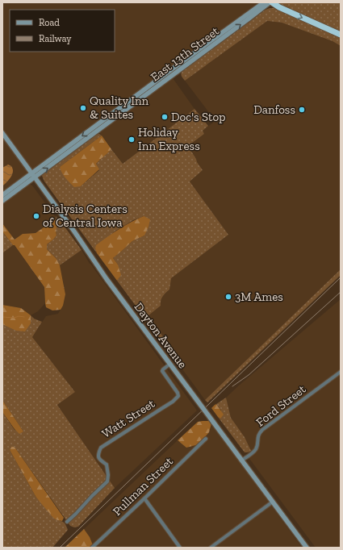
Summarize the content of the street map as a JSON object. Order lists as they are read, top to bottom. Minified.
{"streets":{"main road":["East 13th Street","Dayton Avenue"],"street":["Ford Street","Watt Street","Pullman Street"]},"crossings":[["East 13th Street","Dayton Avenue"],["Dayton Avenue","Ford Street"],["Dayton Avenue","Watt Street"]],"places":["Quality Inn & Suites","Danfoss","Doc's Stop","Holiday Inn Express","Dialysis Centers of Central Iowa","3M Ames"],"legend":["Road","Railway"]}
